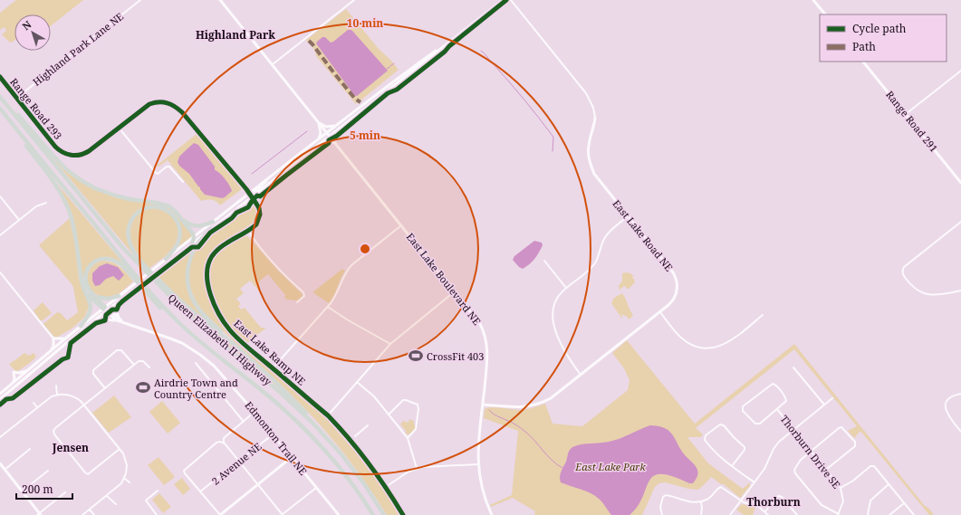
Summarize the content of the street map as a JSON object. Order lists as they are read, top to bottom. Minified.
{"streets":{"highway":["Queen Elizabeth II Highway"],"main road":["Range Road 291","East Lake Road NE","East Lake Boulevard NE","East Lake Ramp NE","Edmonton Trail NE"],"street":["Highland Park Lane NE","Range Road 293","Thorburn Drive SE","2 Avenue NE"]},"crossings":[["Highland Park Lane NE","Range Road 293"],["East Lake Road NE","East Lake Boulevard NE"],["Edmonton Trail NE","2 Avenue NE"]],"districts":["Highland Park","Jensen","Thorburn"],"parks":["East Lake Park"],"places":{"sports":["CrossFit 403","Airdrie Town and Country Centre"]},"legend":["Cycle path","Path"],"scale_bar":"200 m","north":"top left","rings":["10 min","5 min"]}
